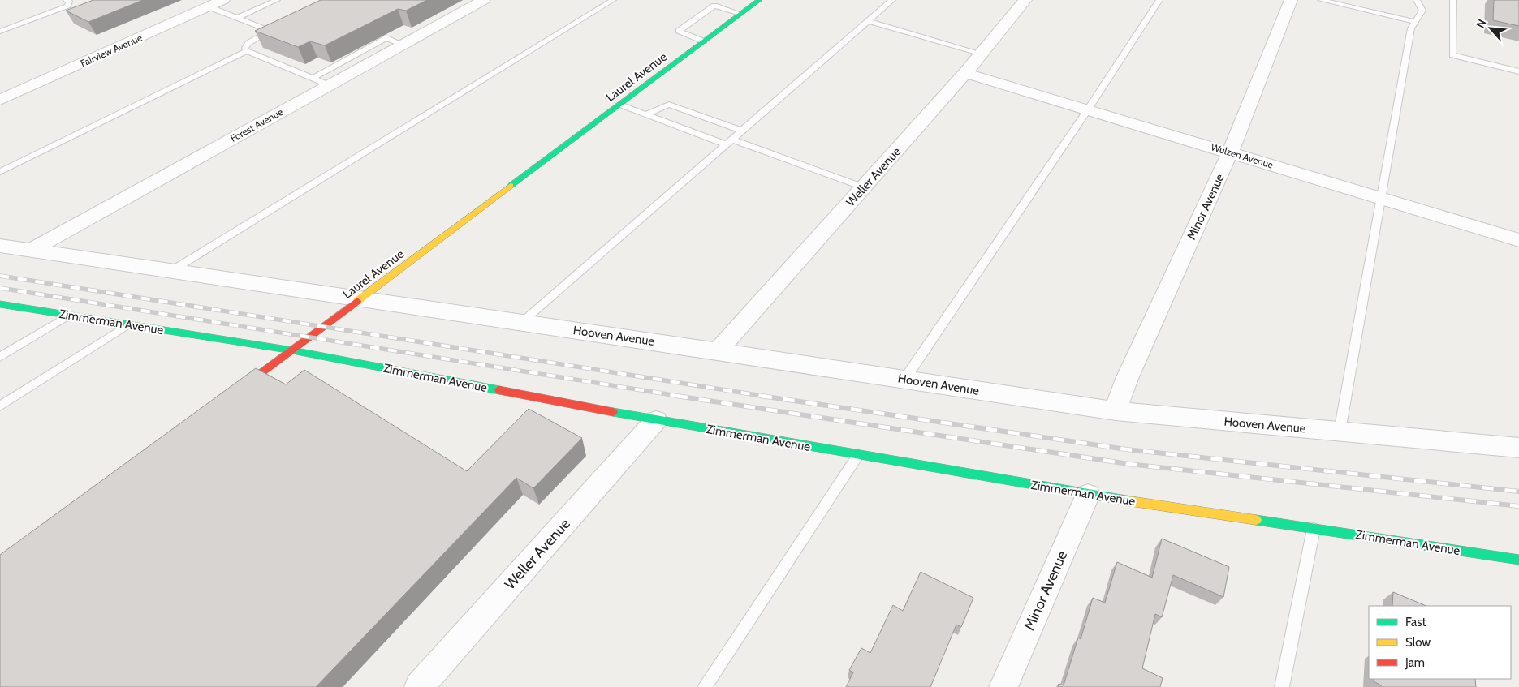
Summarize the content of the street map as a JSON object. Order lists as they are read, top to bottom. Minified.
{"streets":{"street":["Fairview Avenue","Laurel Avenue","Forest Avenue","Wulzen Avenue","Weller Avenue","Minor Avenue","Zimmerman Avenue","Hooven Avenue"]},"crossings":[["Laurel Avenue","Zimmerman Avenue"],["Laurel Avenue","Hooven Avenue"],["Wulzen Avenue","Weller Avenue"],["Wulzen Avenue","Minor Avenue"],["Weller Avenue","Zimmerman Avenue"],["Weller Avenue","Hooven Avenue"],["Minor Avenue","Zimmerman Avenue"],["Minor Avenue","Hooven Avenue"]],"legend":["Fast","Slow","Jam"],"north":"top left"}
